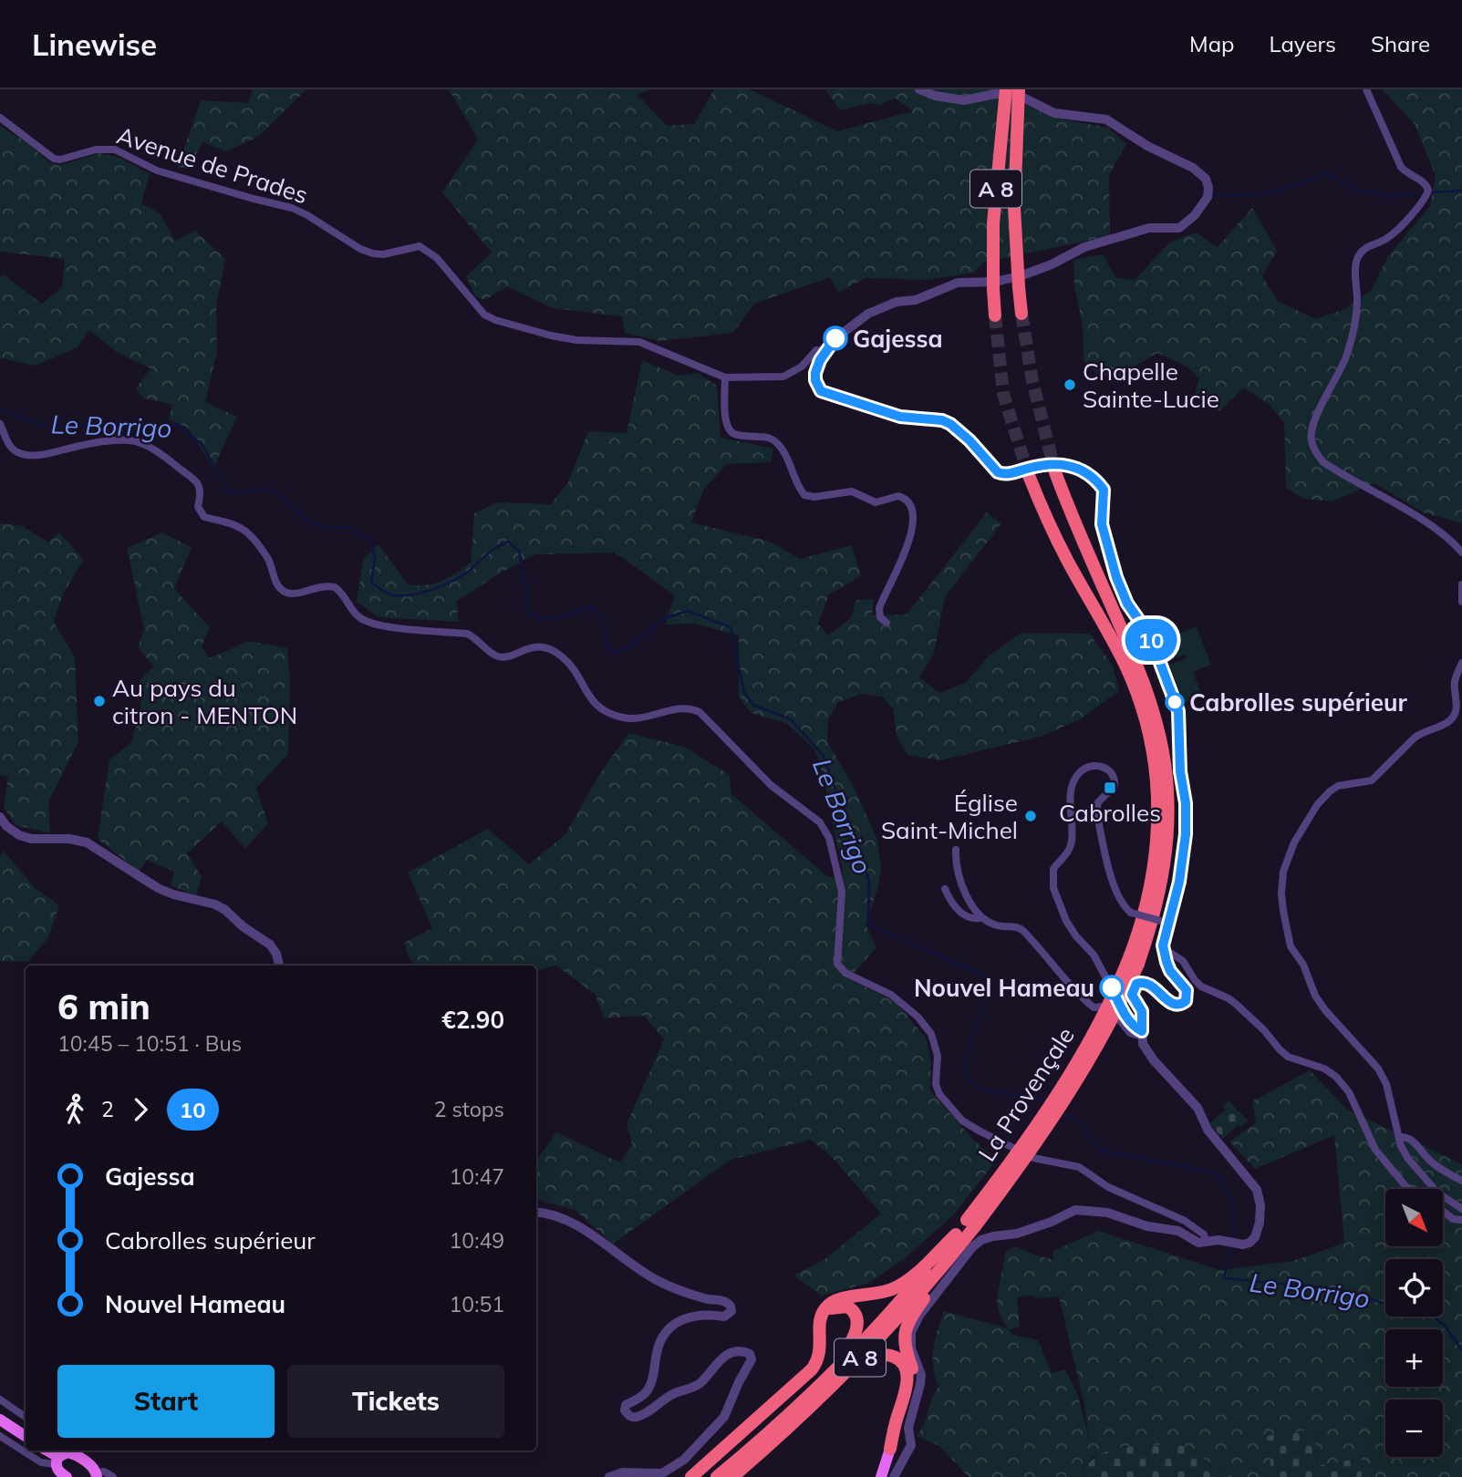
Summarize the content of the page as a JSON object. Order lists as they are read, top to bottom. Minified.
{"streets":{"highway":["A 8","La Provençale"],"street":["Avenue de Prades"]},"water":["Le Borrigo"],"places":{"other":["Gajessa","Chapelle Sainte-Lucie","Au pays du citron - MENTON","Cabrolles supérieur","Église Saint-Michel","Nouvel Hameau"],"transit":["Cabrolles"]},"lines":["bus line 10"],"north":"bottom right","page":{"header":"Linewise","nav":["Map","Layers","Share"],"on_map":"10","heading":["6 min","10:45 – 10:51 · Bus","€2.90"],"legs":["2","10","2 stops"],"list":[{"name":"Gajessa","value":"10:47"},{"name":"Cabrolles supérieur","value":"10:49"},{"name":"Nouvel Hameau","value":"10:51"}],"map_buttons":["+","−"],"buttons":["Start","Tickets"]}}
